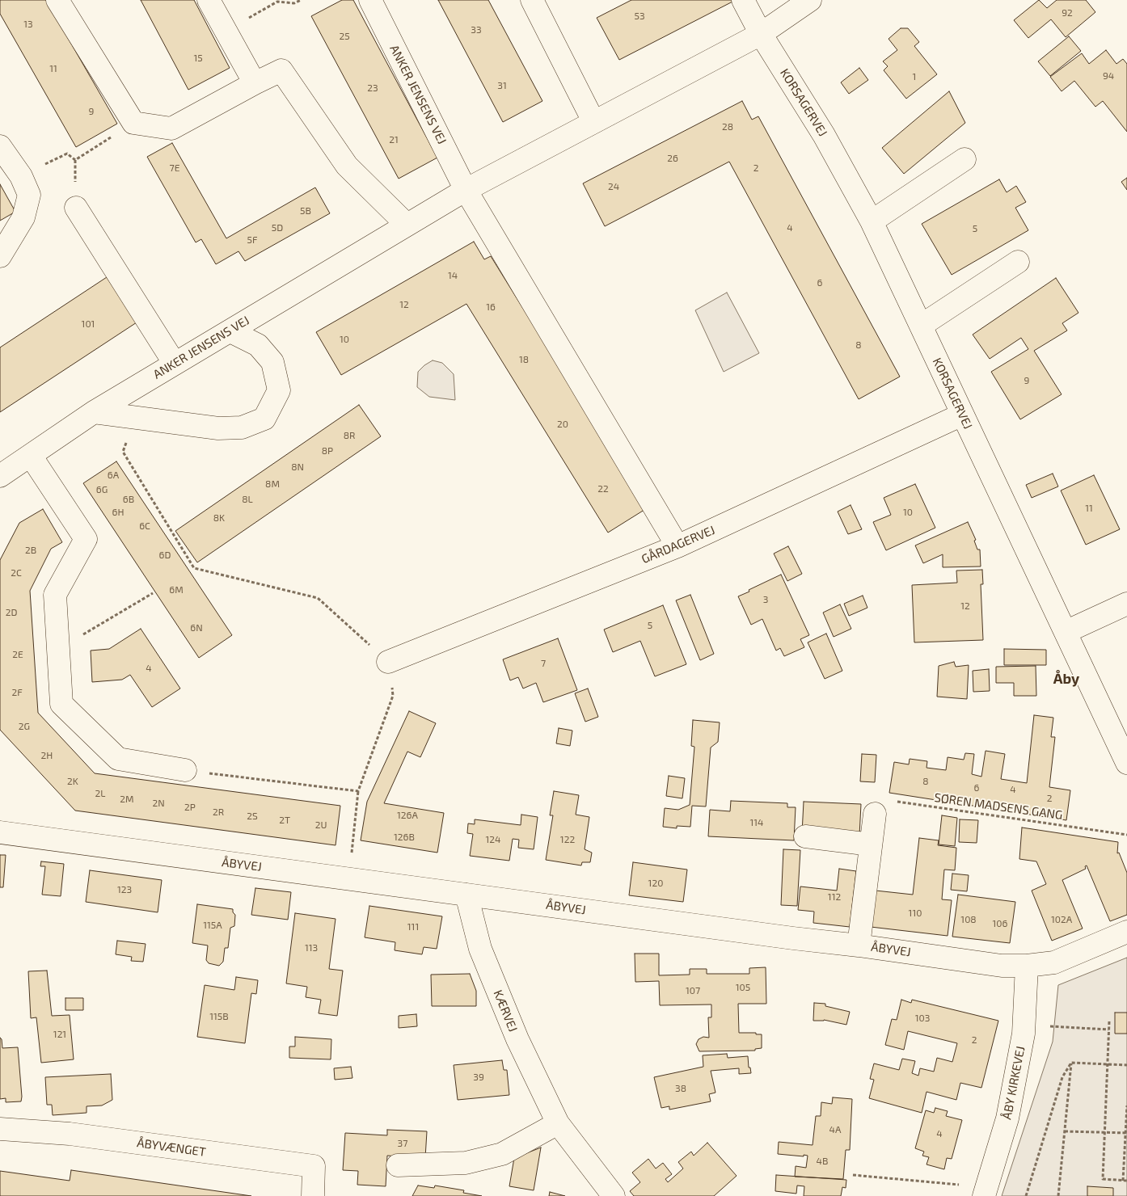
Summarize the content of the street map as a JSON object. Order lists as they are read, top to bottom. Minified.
{"streets":{"street":["ANKER JENSENS VEJ","KORSAGERVEJ","GÅRDAGERVEJ","ÅBYVEJ","KÆRVEJ","ÅBY KIRKEVEJ","ÅBYVÆNGET"],"path":["SØREN MADSENS GANG"]},"crossings":[["ANKER JENSENS VEJ","KORSAGERVEJ"],["KORSAGERVEJ","GÅRDAGERVEJ"],["ÅBYVEJ","KÆRVEJ"],["ÅBYVEJ","ÅBY KIRKEVEJ"]],"districts":["Åby"],"house_numbers":["92","53","13","33","25","15","11","94","1","31","23","9","28","21","26","7E","2","24","5B","5D","4","5","5F","14","6","12","16","101","10","8","18","9","20","8R","8P","8N","6A","8M","22","6G","6B","8L","11","6H","10","8K","6C","2B","6D","2C","6M","3","12","2D","5","6N","2E","7","4","2F","2G","2H","2K","8","6","4","2L","2","2M","2N","2P","2R","126A","2S","2T","114","2U","126B","124","122","120","123","112","110","108","102A","106","115A","111","113","105","107","115B","103","121","2","39","38","4A","4","37","4B"]}
